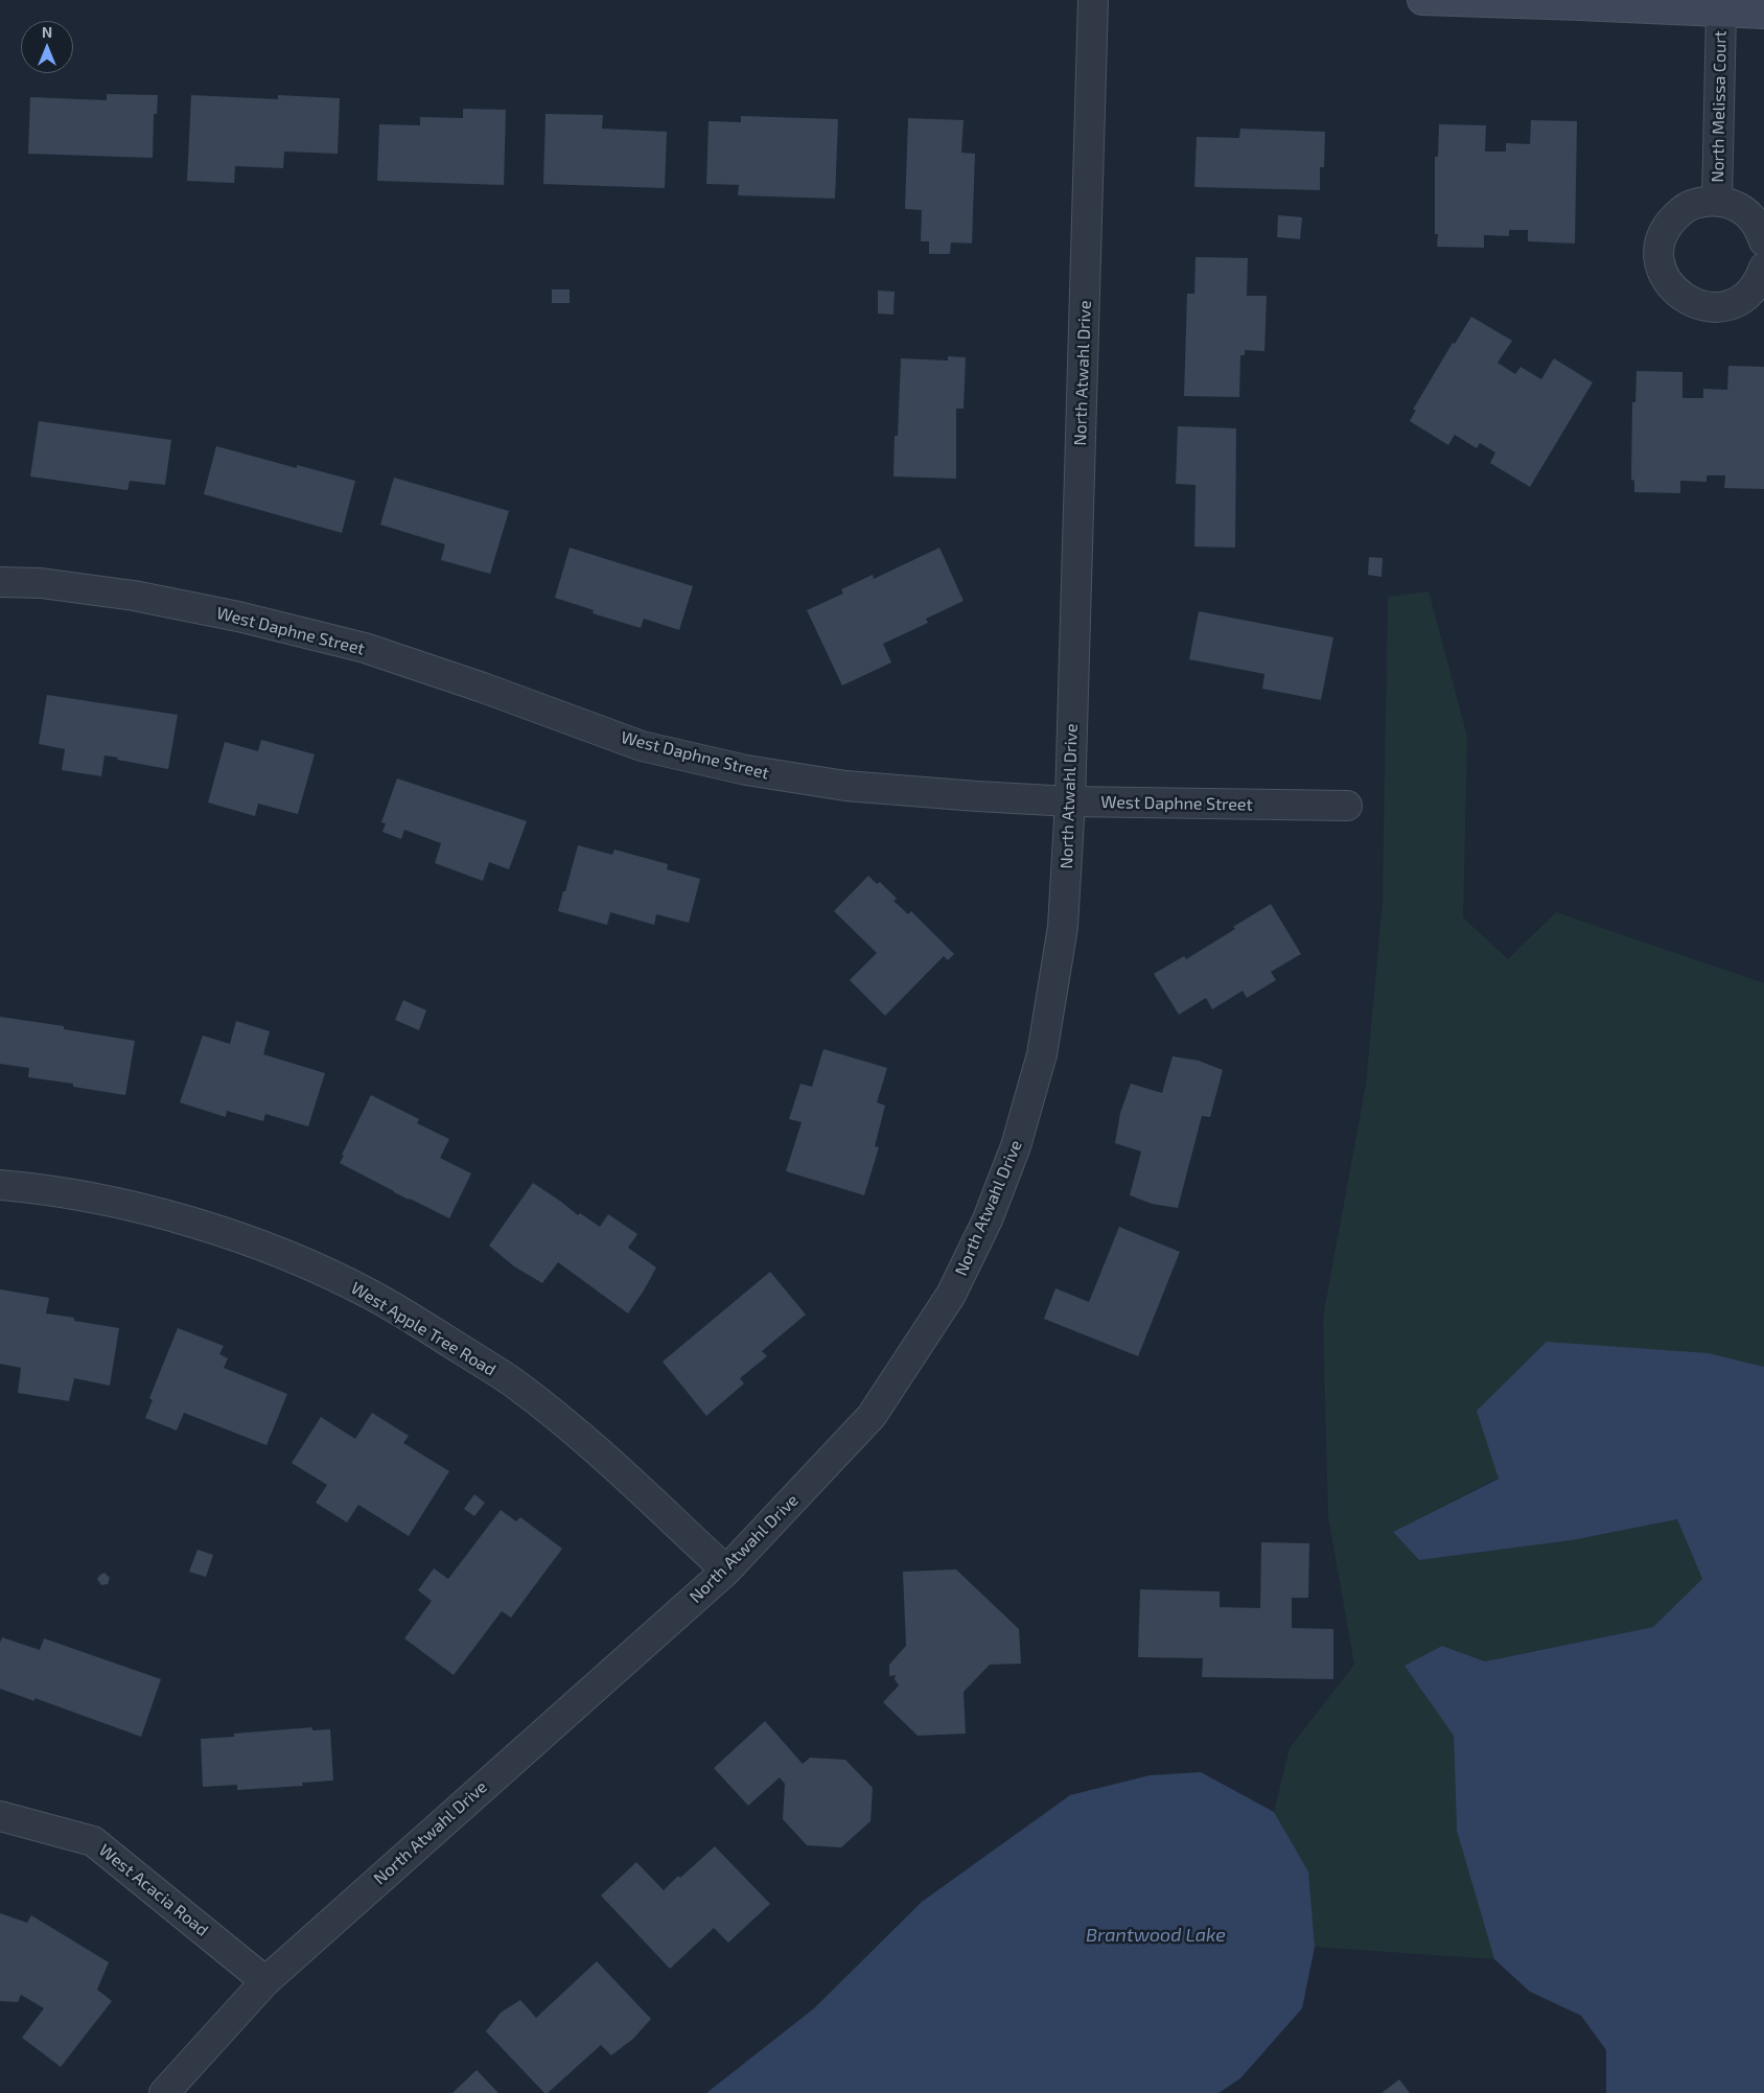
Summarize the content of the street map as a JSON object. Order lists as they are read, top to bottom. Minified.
{"streets":{"street":["North Melissa Court","North Atwahl Drive","West Daphne Street","West Apple Tree Road","West Acacia Road"]},"crossings":[["North Atwahl Drive","West Daphne Street"],["North Atwahl Drive","West Apple Tree Road"],["North Atwahl Drive","West Acacia Road"]],"water":["Brantwood Lake"],"north":"top"}
